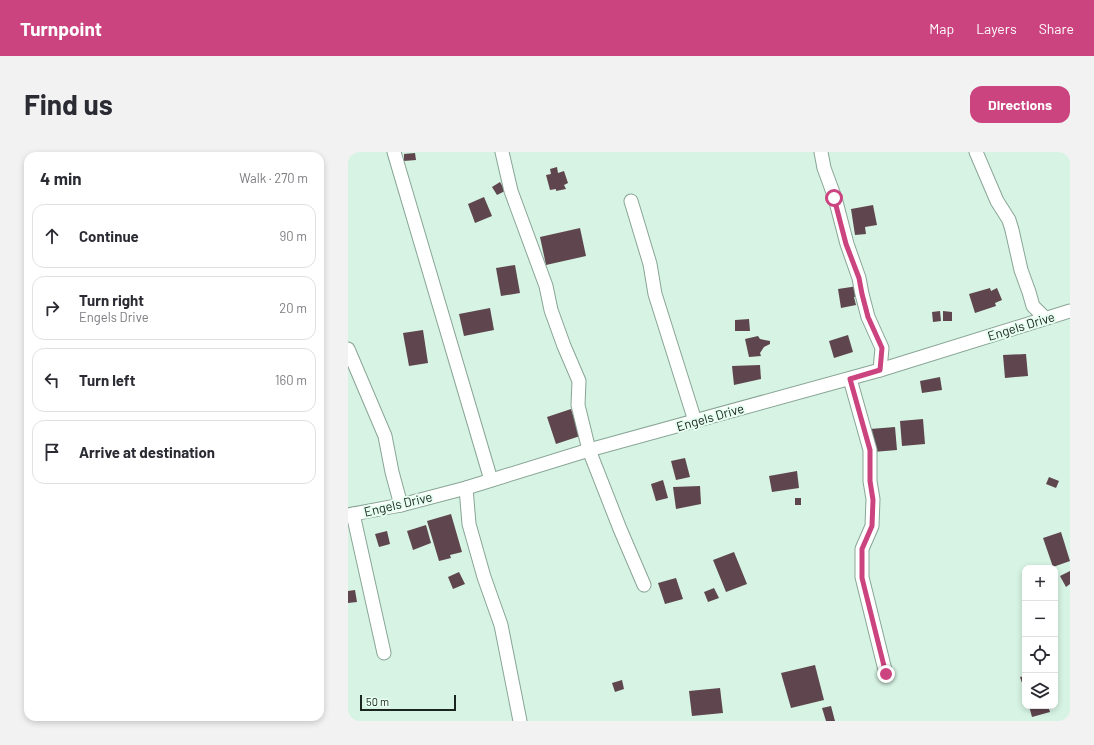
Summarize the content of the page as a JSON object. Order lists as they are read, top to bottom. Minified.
{"streets":{"street":["Engels Drive"]},"scale_bar":"50 m","page":{"header":"Turnpoint","nav":["Map","Layers","Share"],"buttons":"Directions","title":"Find us","heading":["4 min","Walk · 270 m"],"list":[["Continue","90 m"],["Turn right","Engels Drive","20 m"],["Turn left","160 m"],"Arrive at destination"],"map_buttons":["+","−"],"scale":"50 m"}}
